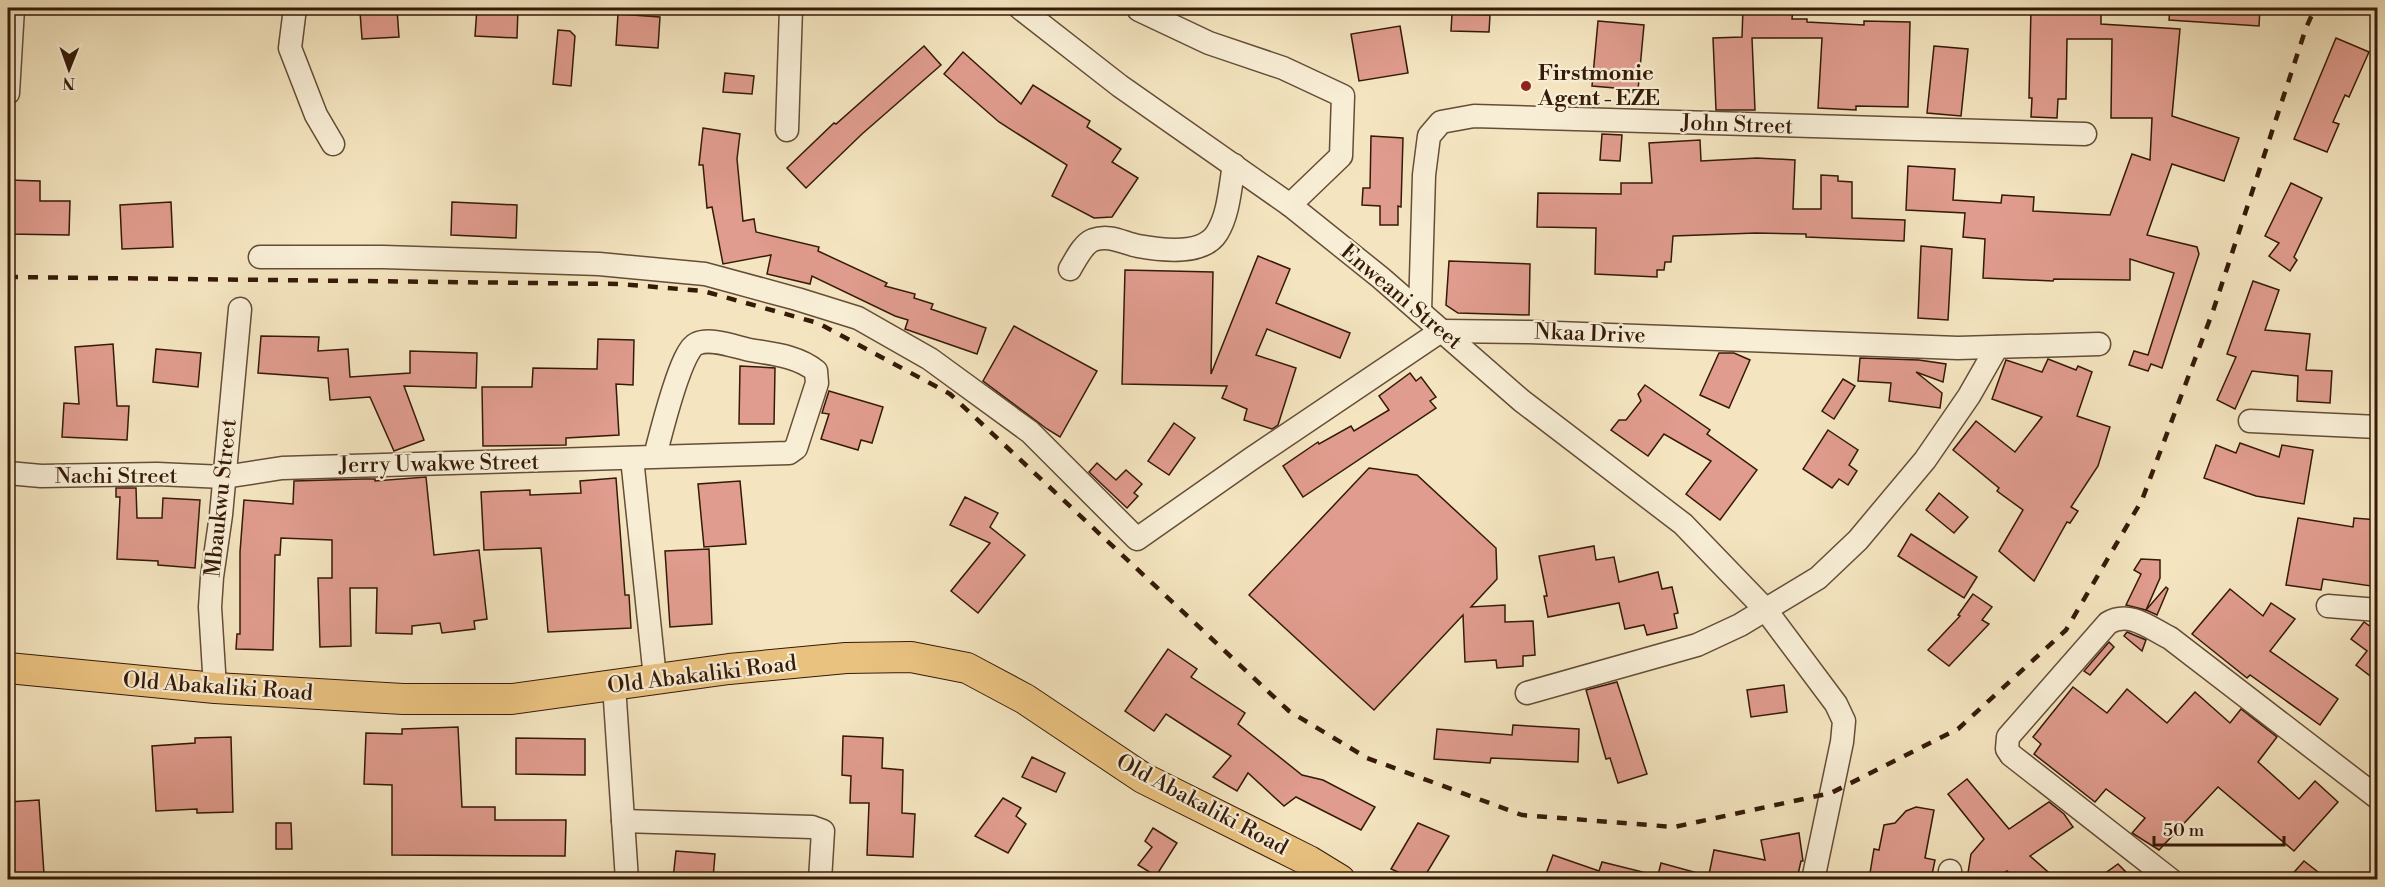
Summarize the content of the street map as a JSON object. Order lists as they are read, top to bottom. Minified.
{"streets":{"main road":["Old Abakaliki Road"],"street":["John Street","Enweani Street","Nkaa Drive","Jerry Uwakwe Street","Nachi Street","Mbaukwu Street"]},"crossings":[["John Street","Enweani Street"],["Enweani Street","Nkaa Drive"],["Jerry Uwakwe Street","Nachi Street"],["Jerry Uwakwe Street","Mbaukwu Street"],["Nachi Street","Mbaukwu Street"],["Mbaukwu Street","Old Abakaliki Road"]],"places":["Firstmonie Agent - EZE"],"scale_bar":"50 m","north":"bottom"}
